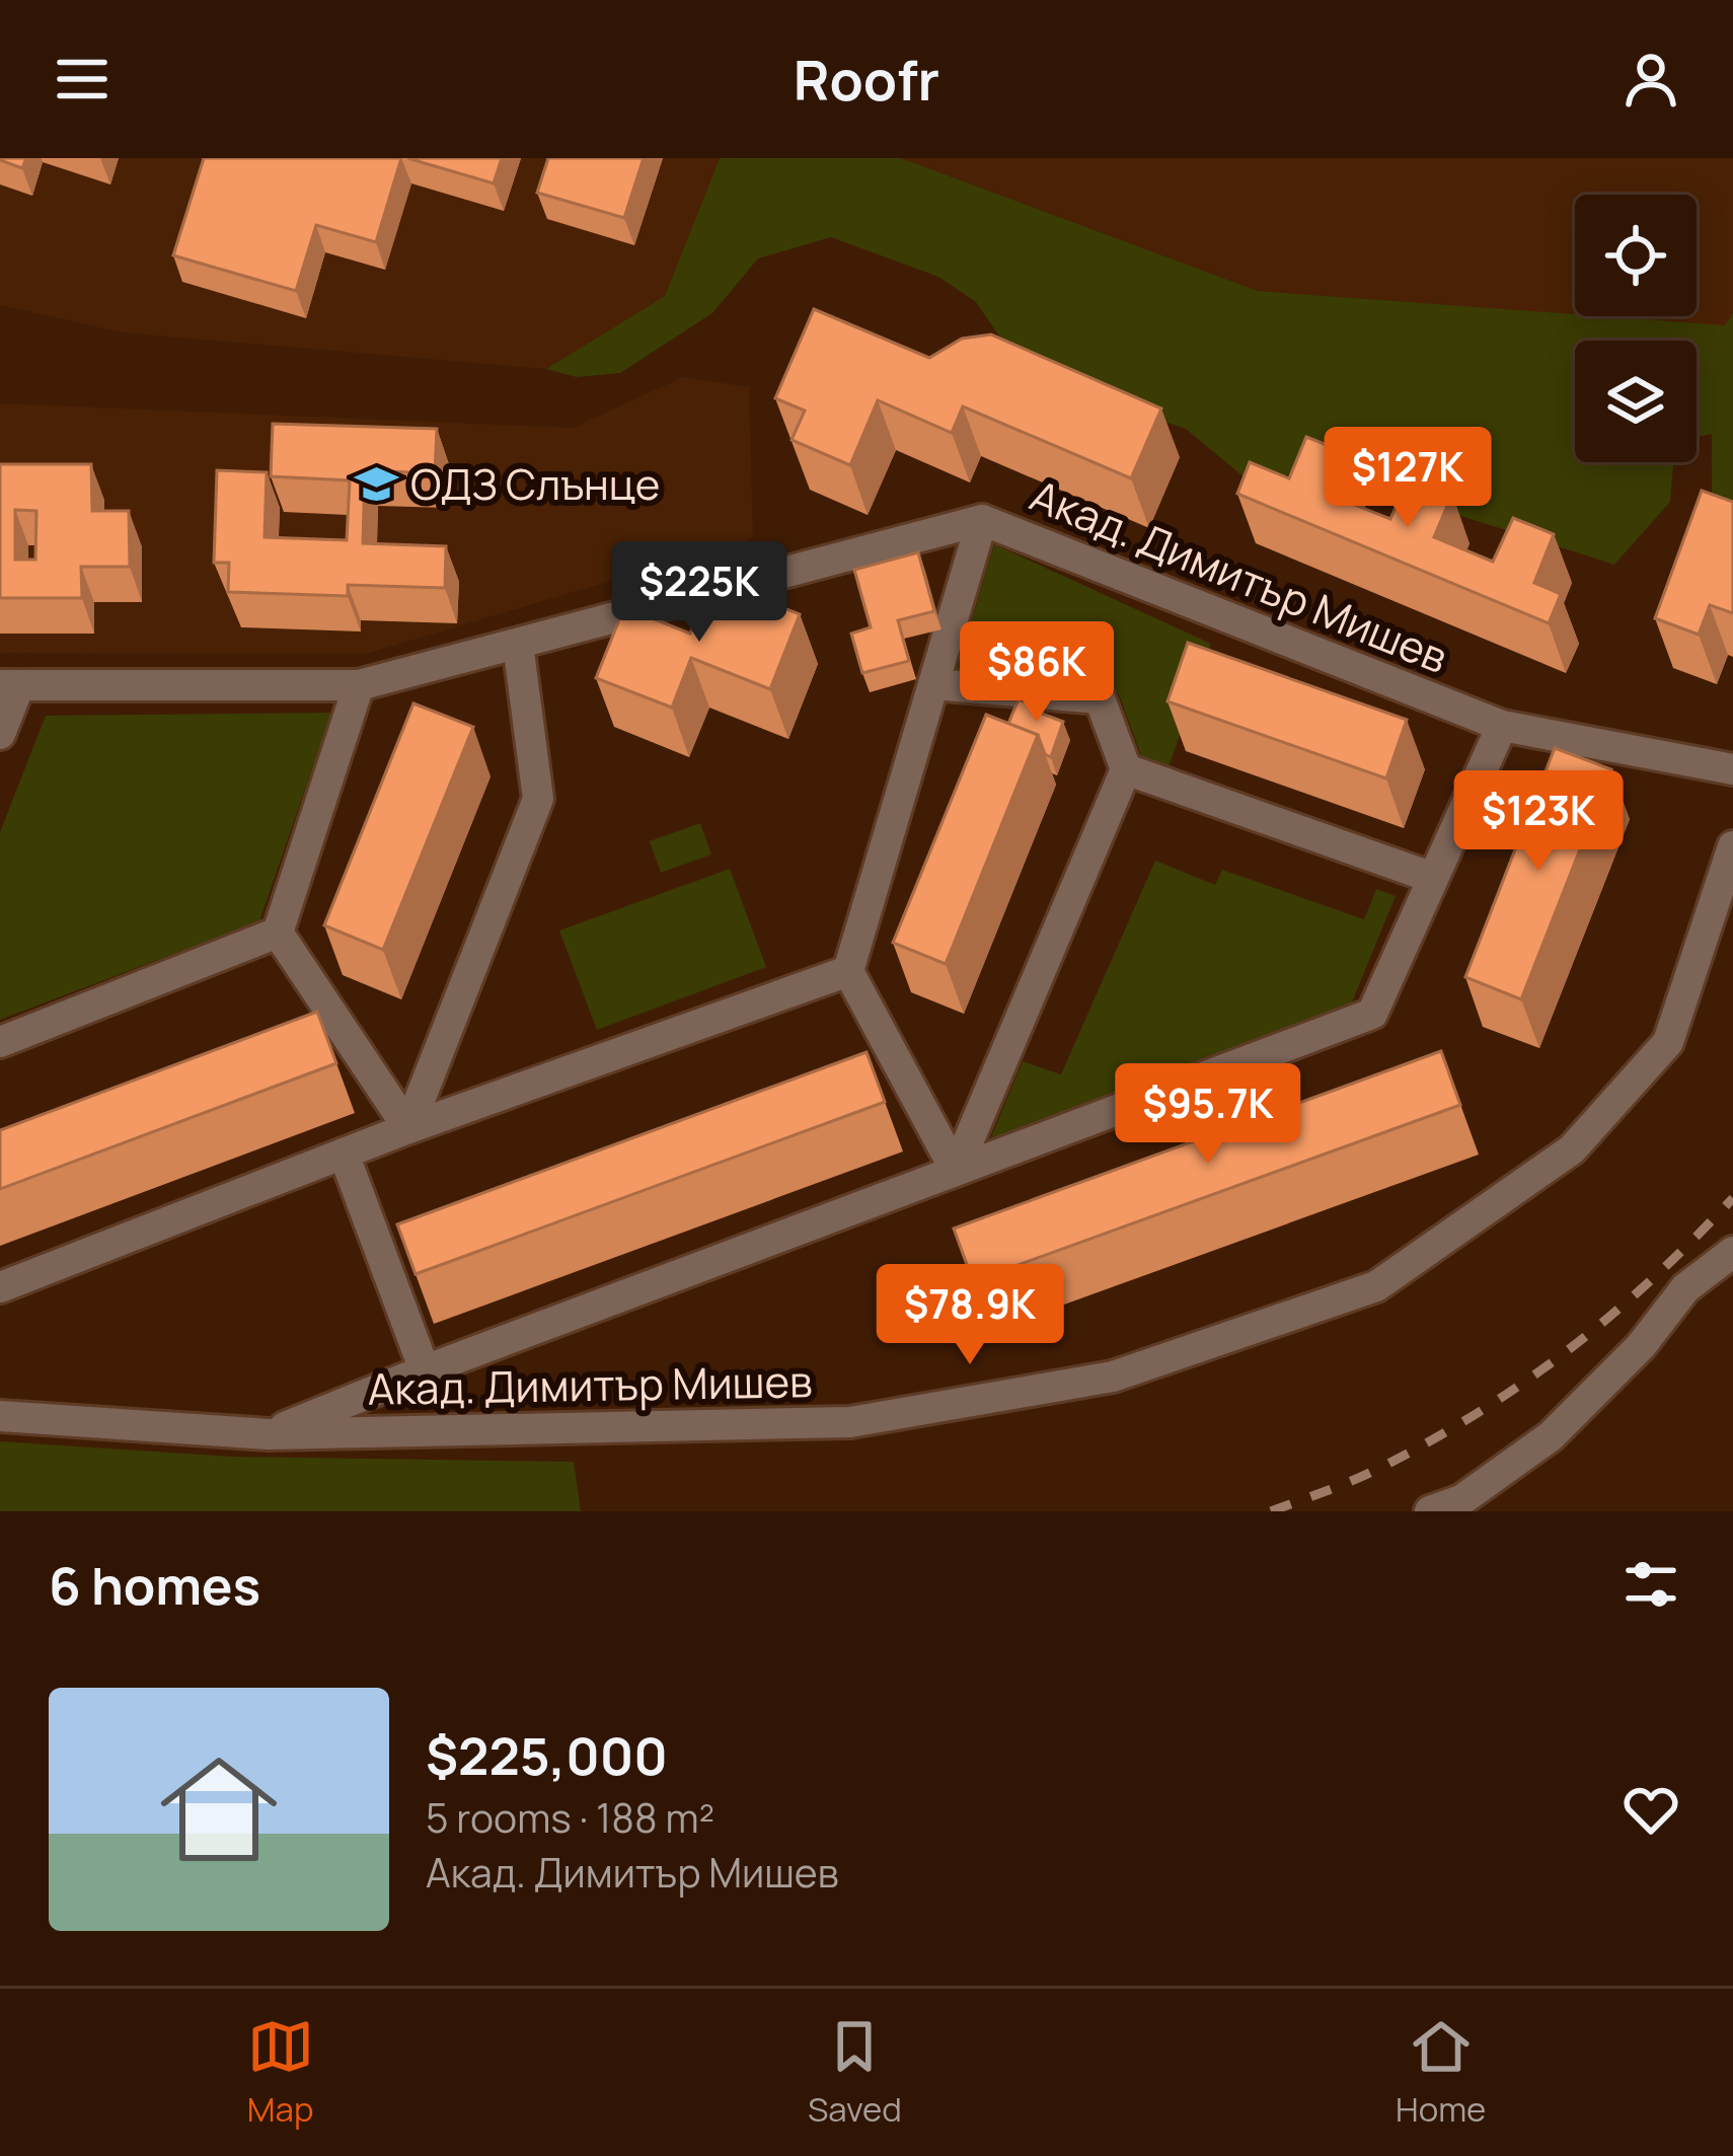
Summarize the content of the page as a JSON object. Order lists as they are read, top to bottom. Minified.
{"streets":{"street":["Акад. Димитър Мишев"]},"places":{"school or university":["ОДЗ Слънце"]},"page":{"header":"Roofr","price":["$127K","$225K","$86K","$123K","$95.7K","$78.9K"],"heading":"6 homes","list":[{"name":"$225,000","note":"5 rooms · 188 m² · Акад. Димитър Мишев"}],"tabs":["Map","Saved","Home"]}}
